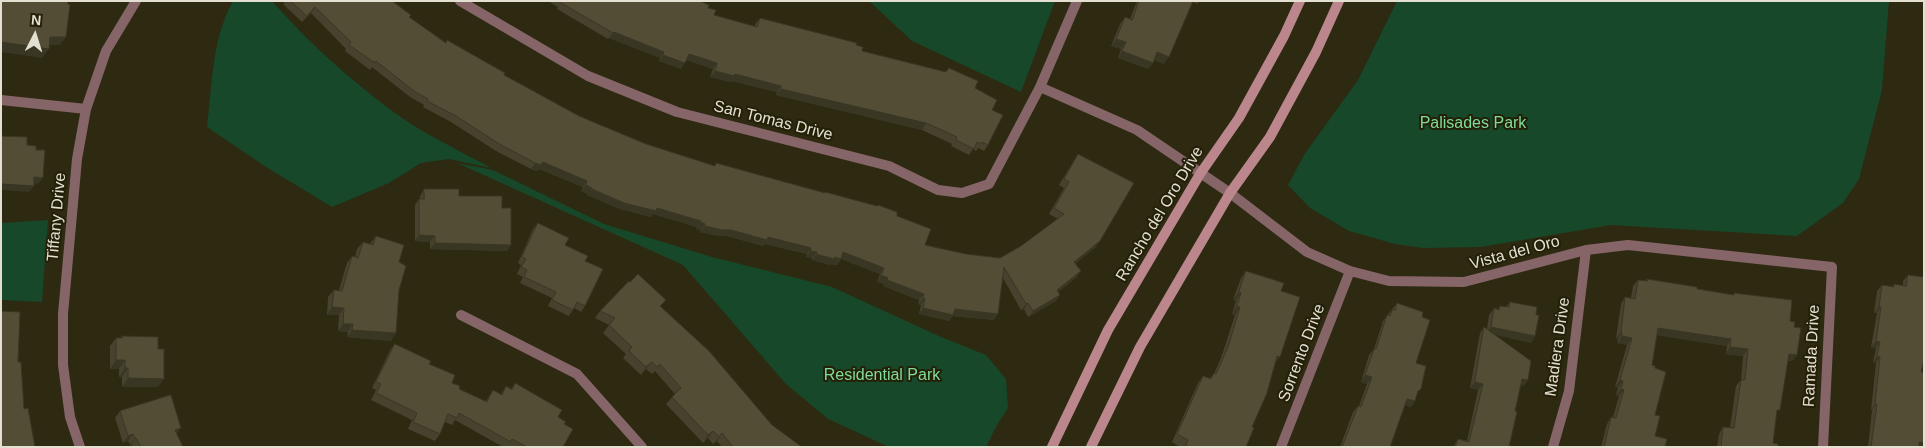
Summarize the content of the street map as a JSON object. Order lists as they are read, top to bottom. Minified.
{"streets":{"main road":["Rancho del Oro Drive"],"street":["San Tomas Drive","Tiffany Drive","Vista del Oro","Madiera Drive","Sorrento Drive","Ramada Drive"]},"crossings":[["San Tomas Drive","Vista del Oro"],["Rancho del Oro Drive","Vista del Oro"],["Vista del Oro","Madiera Drive"],["Vista del Oro","Sorrento Drive"],["Vista del Oro","Ramada Drive"]],"parks":["Palisades Park","Residential Park"],"north":"top"}
